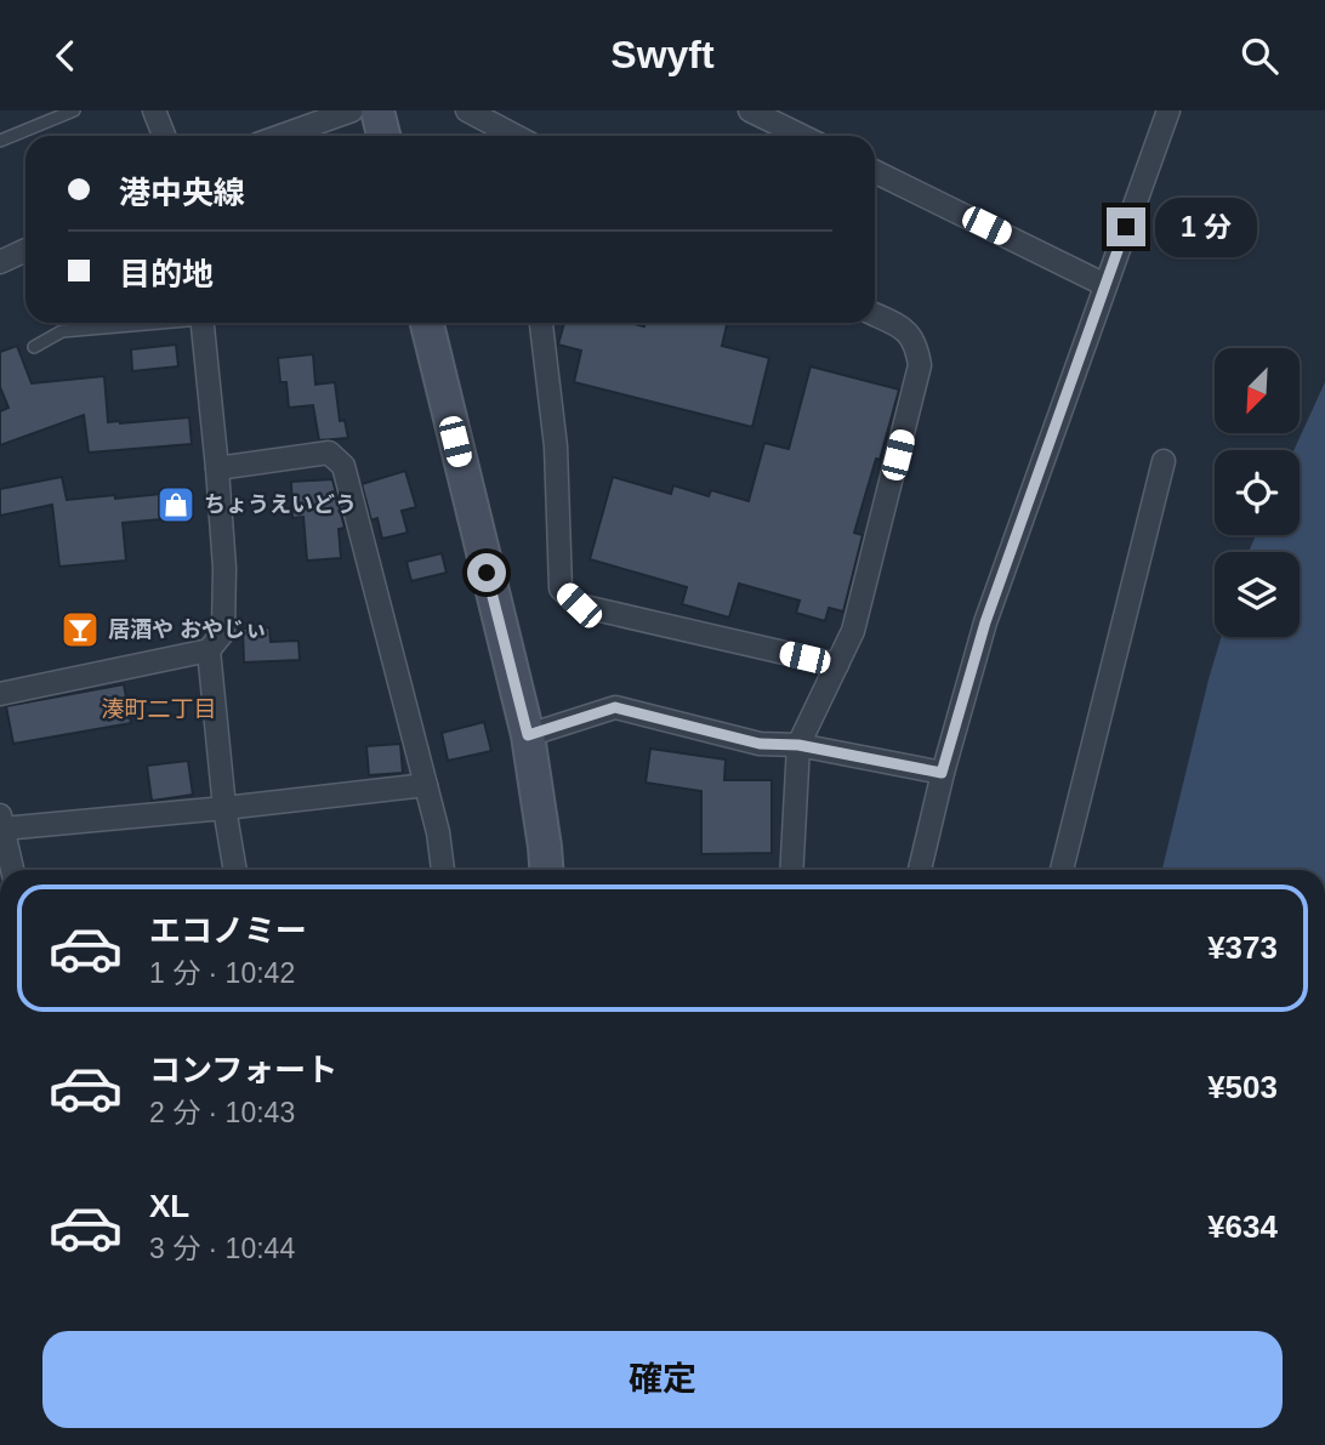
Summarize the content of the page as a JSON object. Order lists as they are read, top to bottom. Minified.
{"districts":["湊町二丁目"],"places":{"shop":["ちょうえいどう"],"bar":["居酒や おやじぃ"]},"north":"bottom left","page":{"header":"Swyft","banner":["港中央線","目的地"],"bubble":"1 分","list":[{"name":"エコノミー","note":"1 分 · 10:42","value":"¥373"},{"name":"コンフォート","note":"2 分 · 10:43","value":"¥503"},{"name":"XL","note":"3 分 · 10:44","value":"¥634"}],"buttons":"確定"}}
